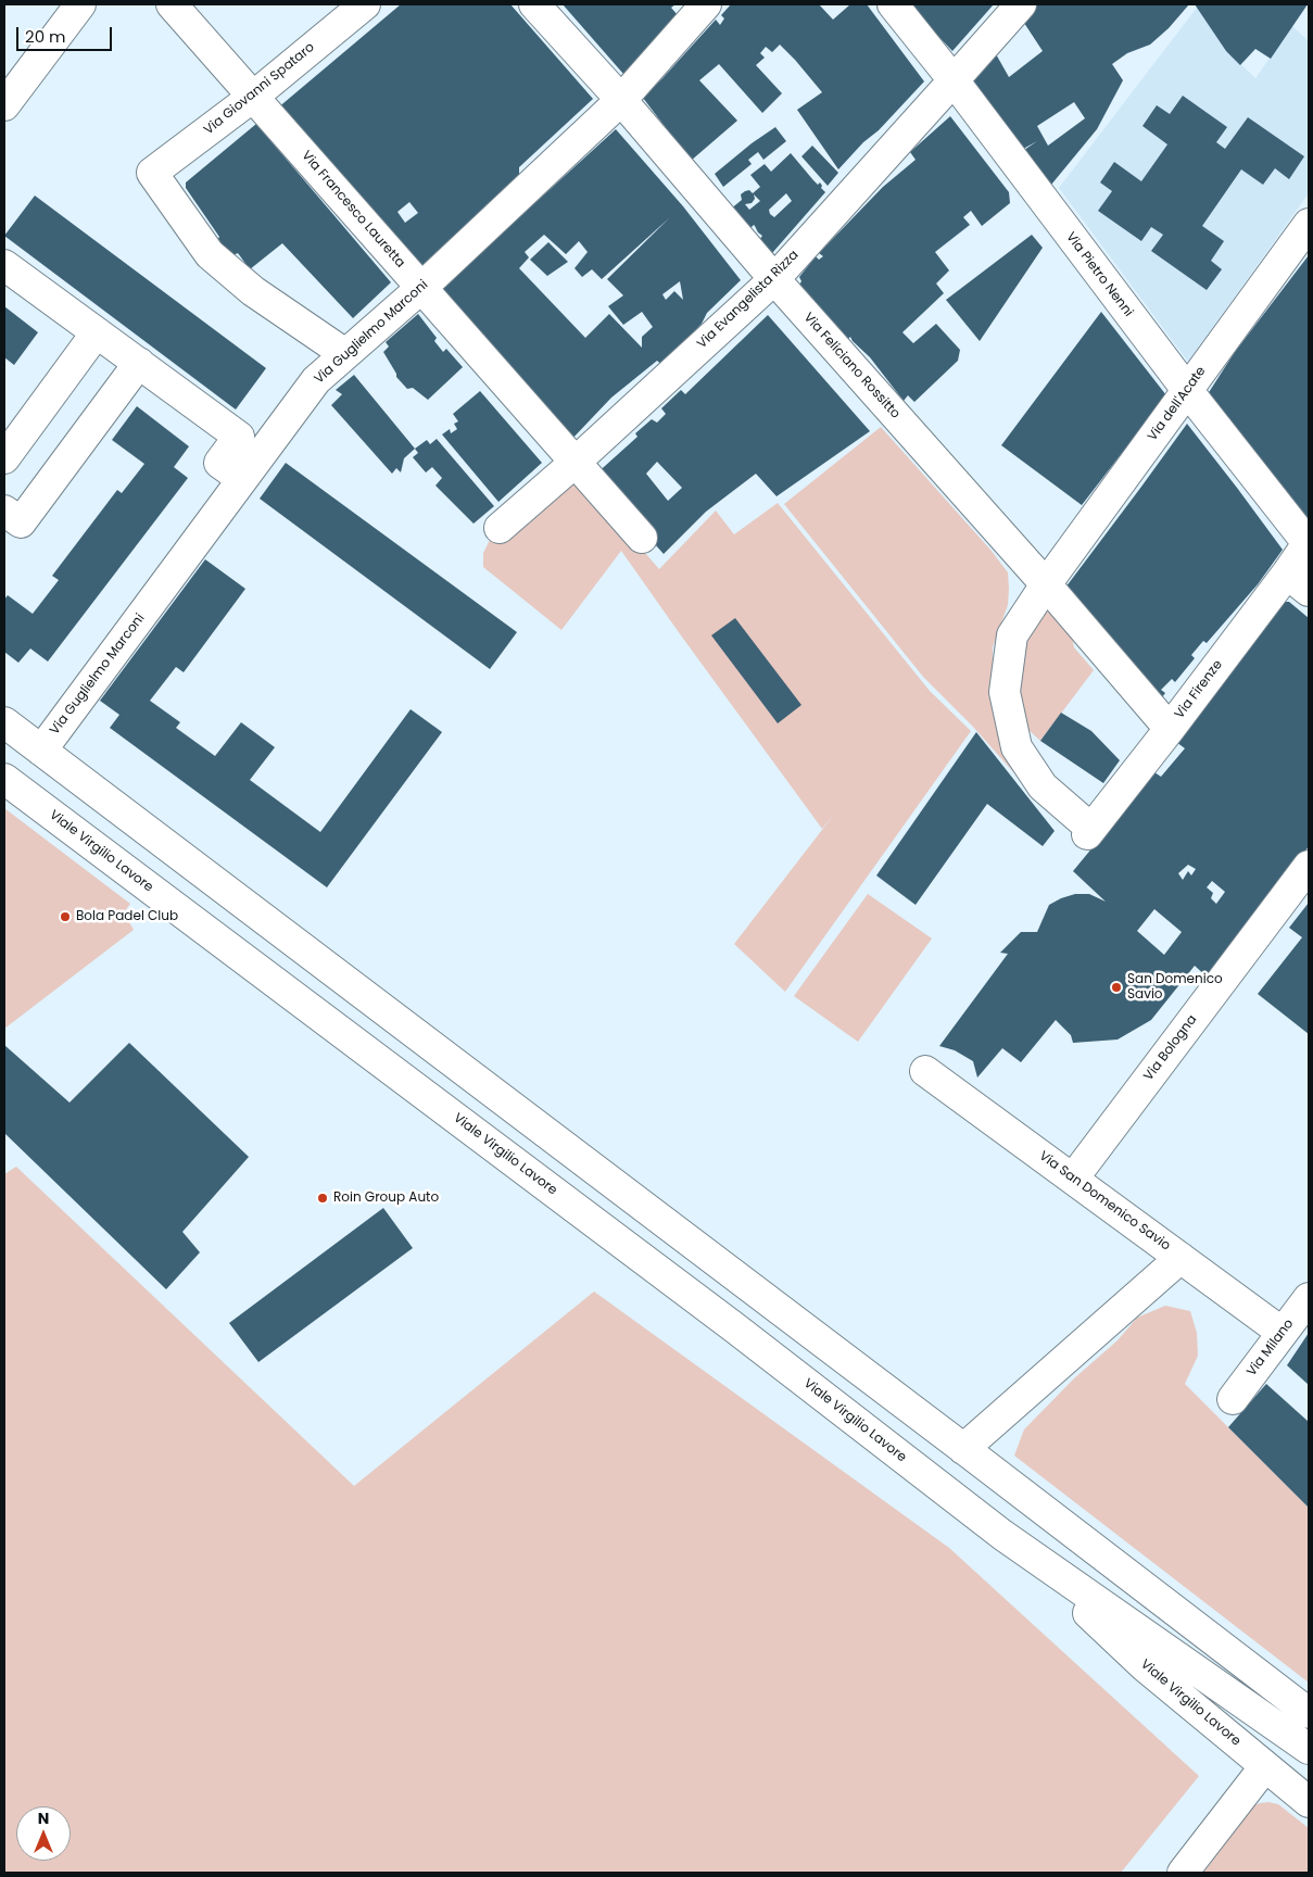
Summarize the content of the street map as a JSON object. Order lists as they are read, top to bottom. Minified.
{"streets":{"street":["Via Giovanni Spataro","Via Francesco Lauretta","Via Pietro Nenni","Via Evangelista Rizza","Via Guglielmo Marconi","Via Feliciano Rossitto","Via dell'Acate","Via Firenze","Viale Virgilio Lavore","Via Bologna","Via San Domenico Savio","Via Milano"]},"crossings":[["Via Giovanni Spataro","Via Francesco Lauretta"],["Via Giovanni Spataro","Via Guglielmo Marconi"],["Via Francesco Lauretta","Via Evangelista Rizza"],["Via Francesco Lauretta","Via Guglielmo Marconi"],["Via Pietro Nenni","Via Evangelista Rizza"],["Via Pietro Nenni","Via dell'Acate"],["Via Pietro Nenni","Via Firenze"],["Via Evangelista Rizza","Via Feliciano Rossitto"],["Via Guglielmo Marconi","Via Feliciano Rossitto"],["Via Feliciano Rossitto","Via dell'Acate"],["Via Feliciano Rossitto","Via Firenze"],["Via dell'Acate","Via Firenze"],["Via Bologna","Via San Domenico Savio"],["Via San Domenico Savio","Via Milano"]],"places":["Bola Padel Club","San Domenico Savio","Roin Group Auto"],"scale_bar":"20 m","north":"top"}
